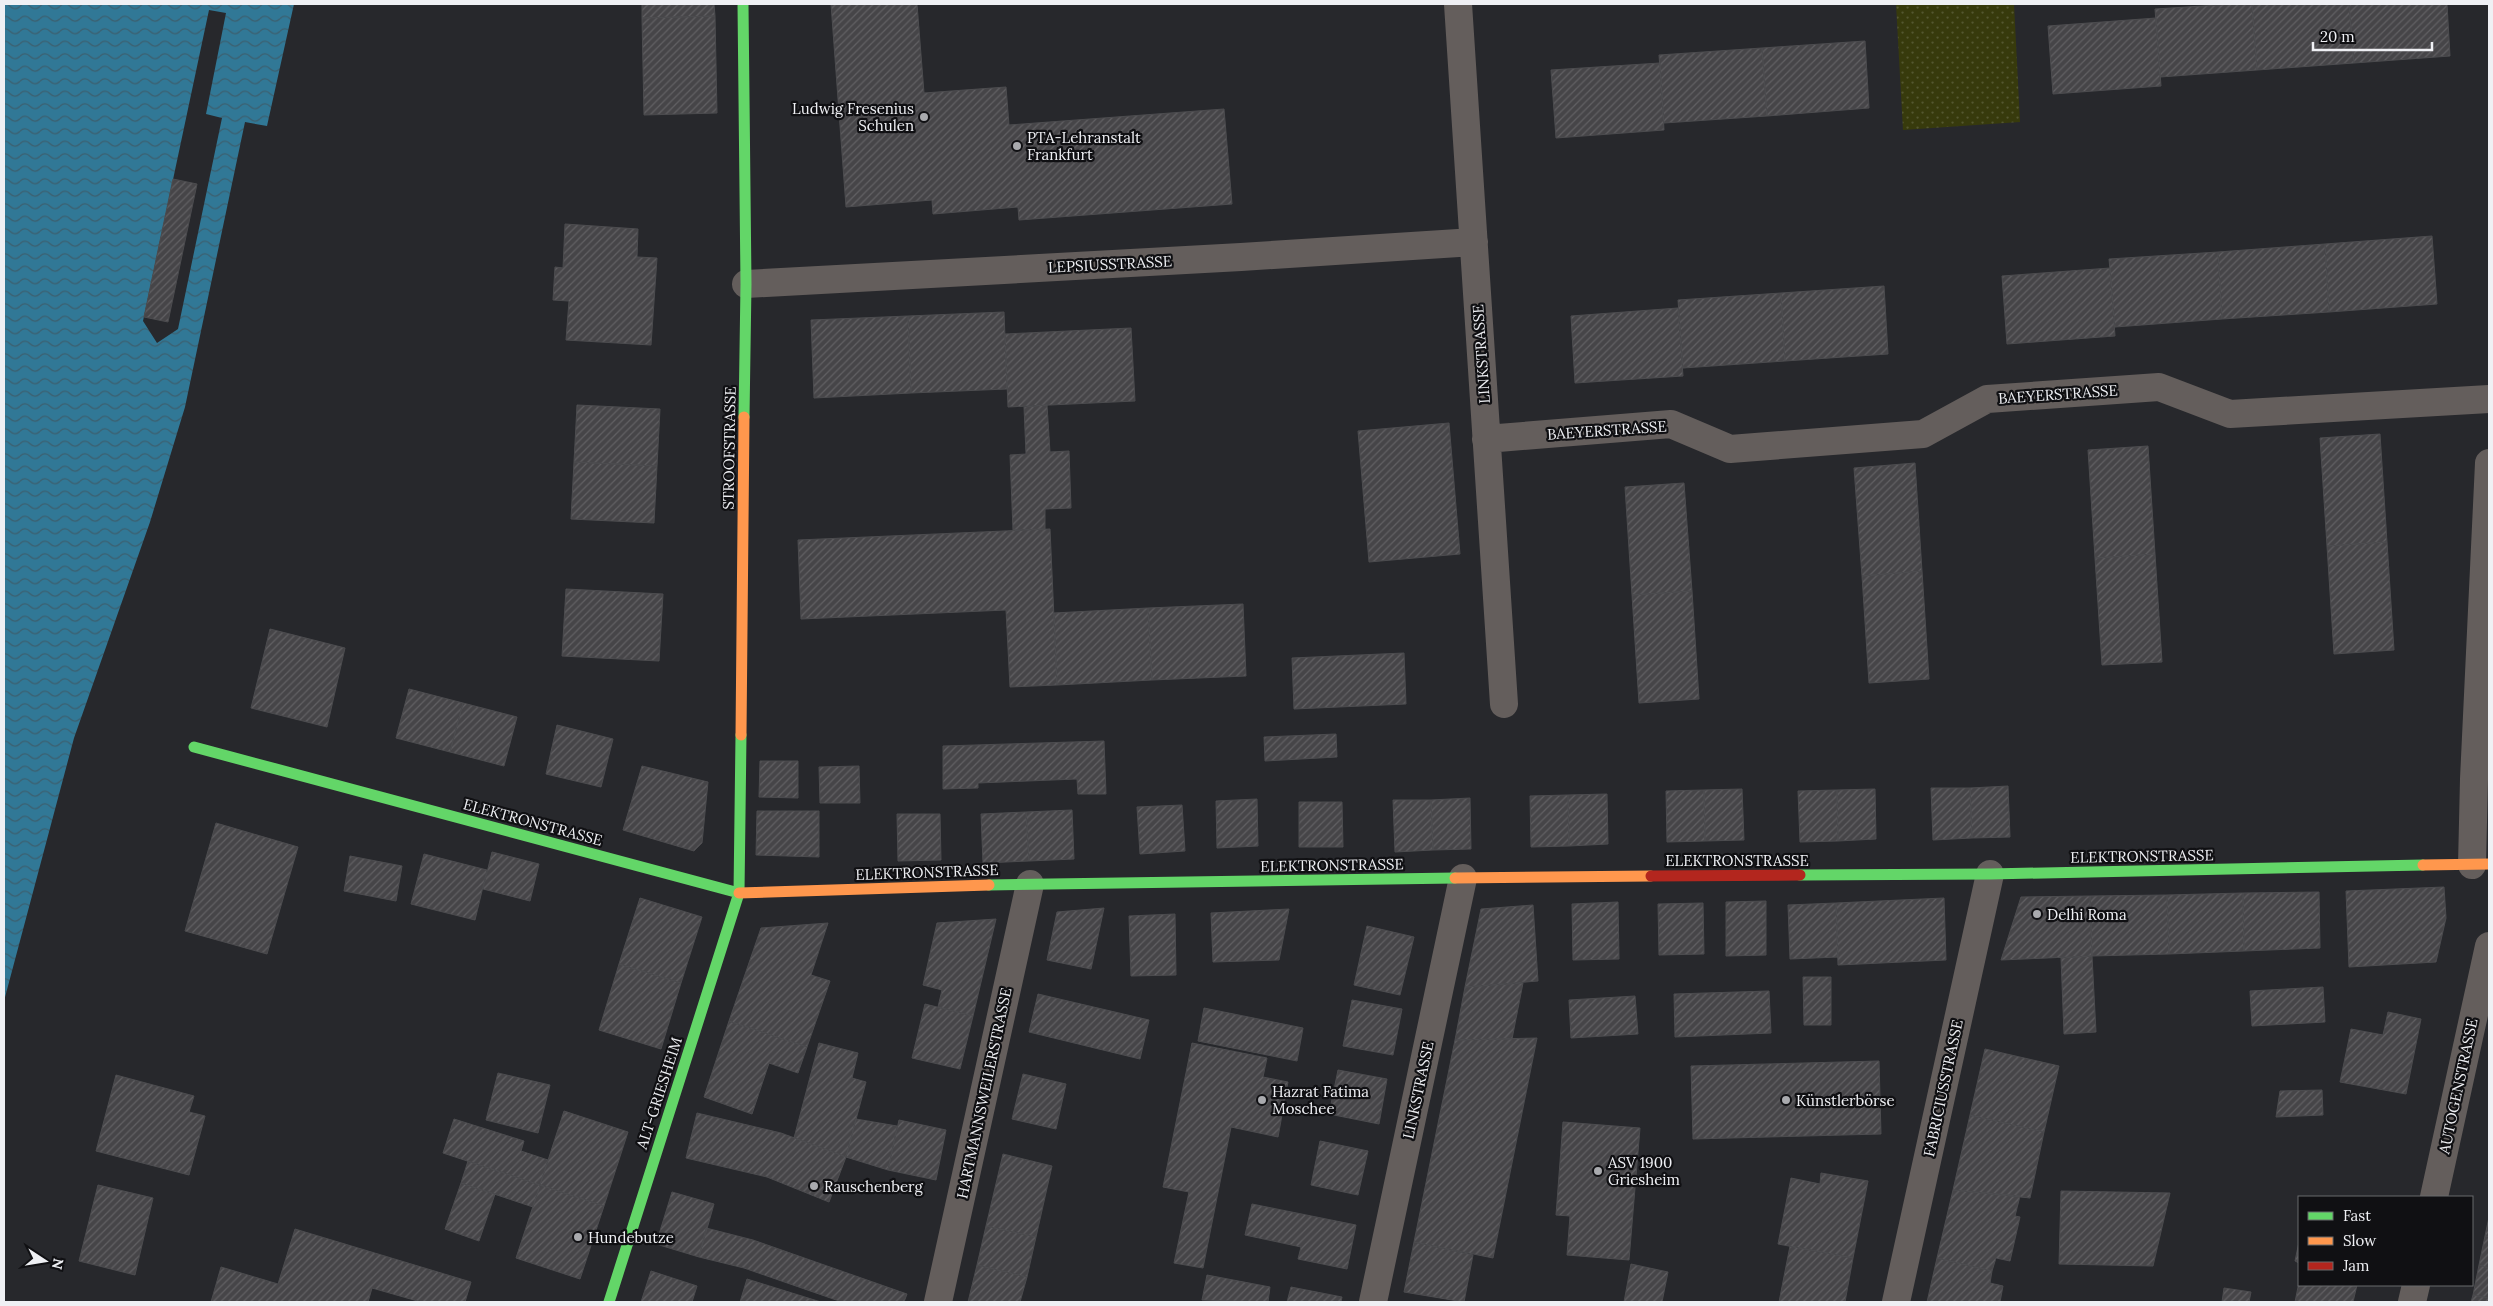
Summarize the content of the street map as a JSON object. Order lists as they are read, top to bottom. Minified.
{"streets":{"street":["LEPSIUSSTRASSE","LINKSTRASSE","BAEYERSTRASSE","STROOFSTRASSE","ELEKTRONSTRASSE","AUTOGENSTRASSE","FABRICIUSSTRASSE","ALT-GRIESHEIM","HARTMANNSWEILERSTRASSE"]},"crossings":[["LEPSIUSSTRASSE","LINKSTRASSE"],["LEPSIUSSTRASSE","STROOFSTRASSE"],["LINKSTRASSE","BAEYERSTRASSE"],["LINKSTRASSE","ELEKTRONSTRASSE"],["STROOFSTRASSE","ELEKTRONSTRASSE"],["STROOFSTRASSE","ALT-GRIESHEIM"],["ELEKTRONSTRASSE","FABRICIUSSTRASSE"],["ELEKTRONSTRASSE","ALT-GRIESHEIM"],["ELEKTRONSTRASSE","HARTMANNSWEILERSTRASSE"]],"places":["Ludwig Fresenius Schulen","PTA-Lehranstalt Frankfurt","Delhi Roma","Hazrat Fatima Moschee","Künstlerbörse","ASV 1900 Griesheim","Rauschenberg","Hundebutze"],"legend":["Fast","Slow","Jam"],"scale_bar":"20 m","north":"right"}
